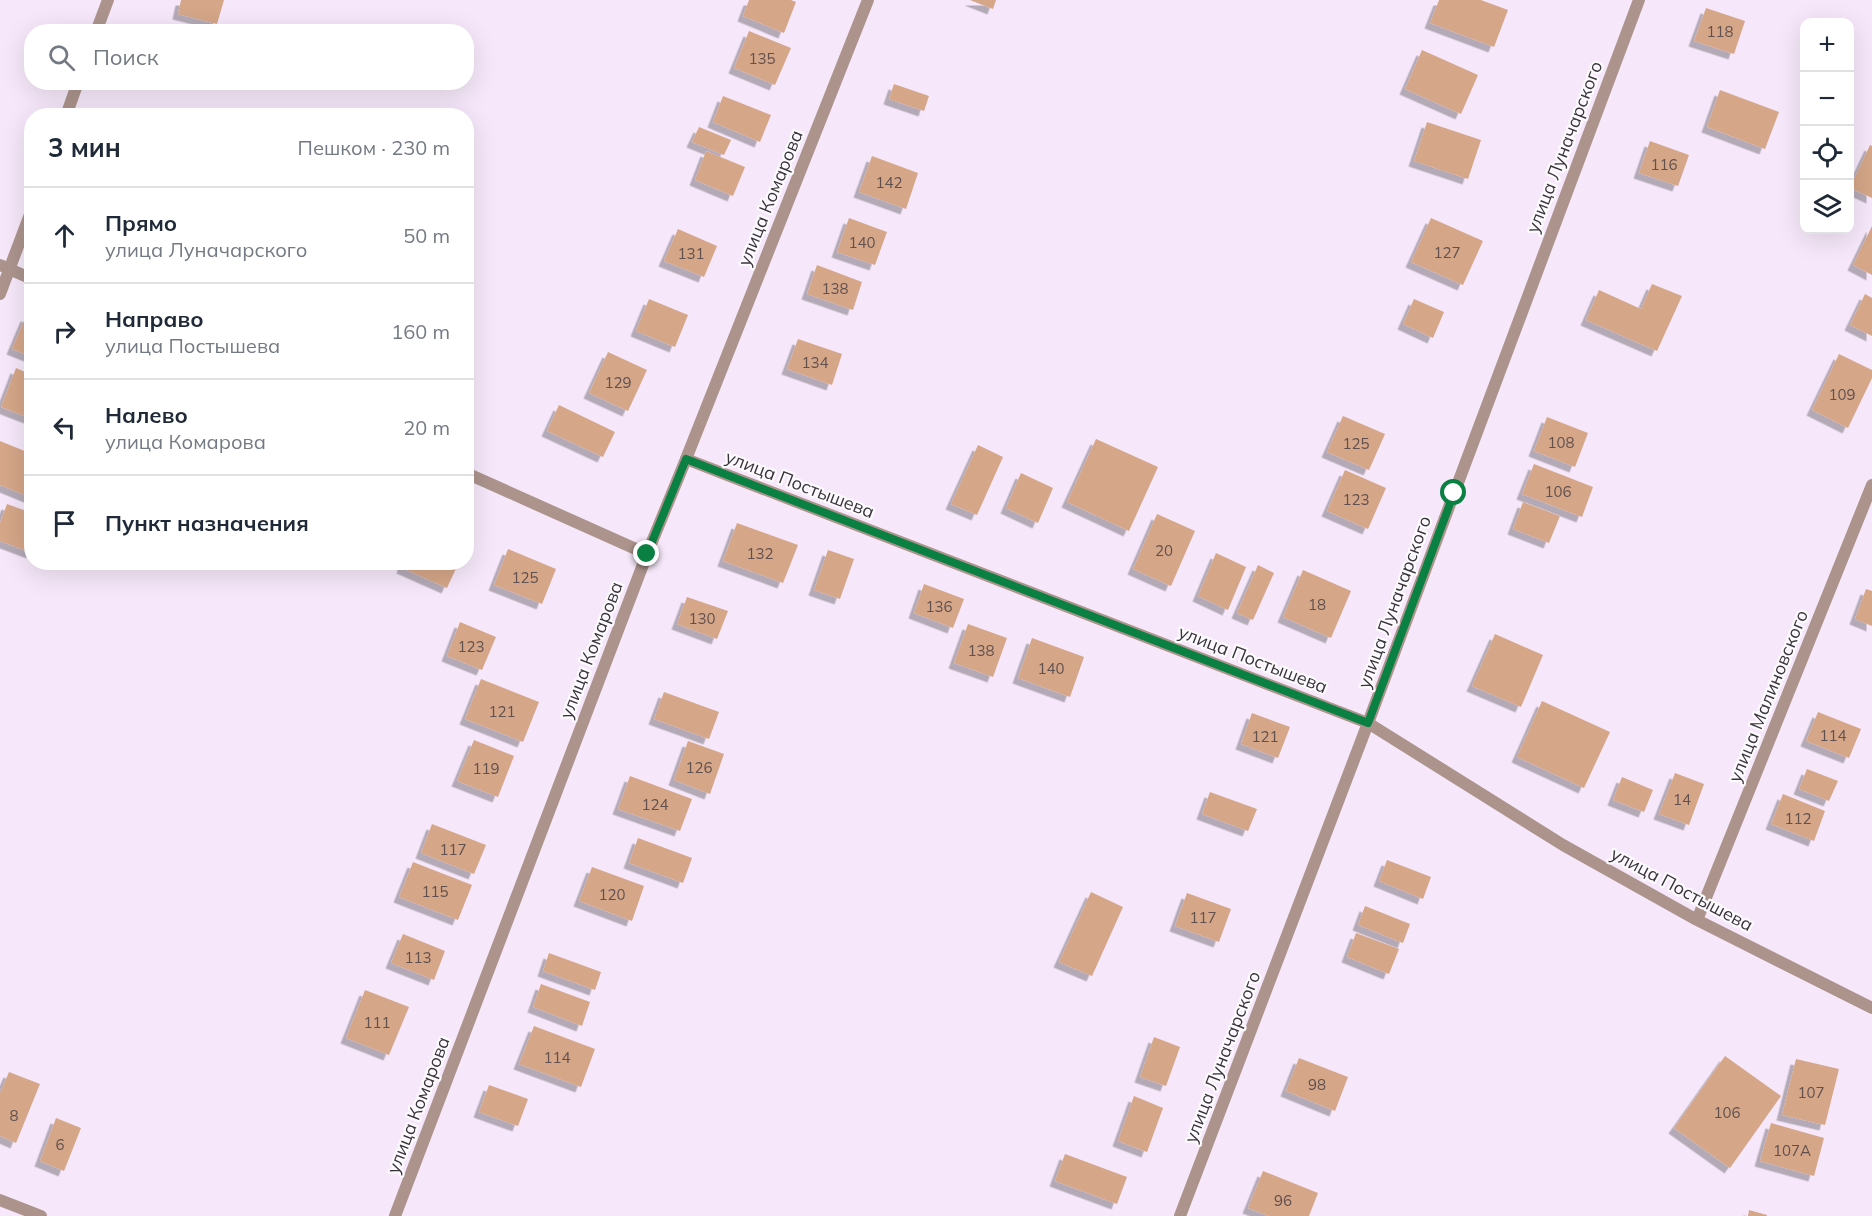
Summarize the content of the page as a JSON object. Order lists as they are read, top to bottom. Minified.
{"streets":{"street":["улица Луначарского","улица Комарова","улица Постышева","улица Малиновского"]},"crossings":[["улица Луначарского","улица Постышева"],["улица Комарова","улица Постышева"],["улица Постышева","улица Малиновского"]],"house_numbers":["118","135","116","142","140","127","131","138","134","129","109","108","125","106","123","20","132","125","18","136","130","123","138","140","121","114","121","126","119","14","124","112","117","115","120","117","113","111","114","98","107","106","8","6","107А","96"],"page":{"map_buttons":["+","−"],"search":"Поиск","heading":["3 мин","Пешком · 230 m"],"list":[["Прямо","улица Луначарского","50 m"],["Направо","улица Постышева","160 m"],["Налево","улица Комарова","20 m"],"Пункт назначения"]}}
